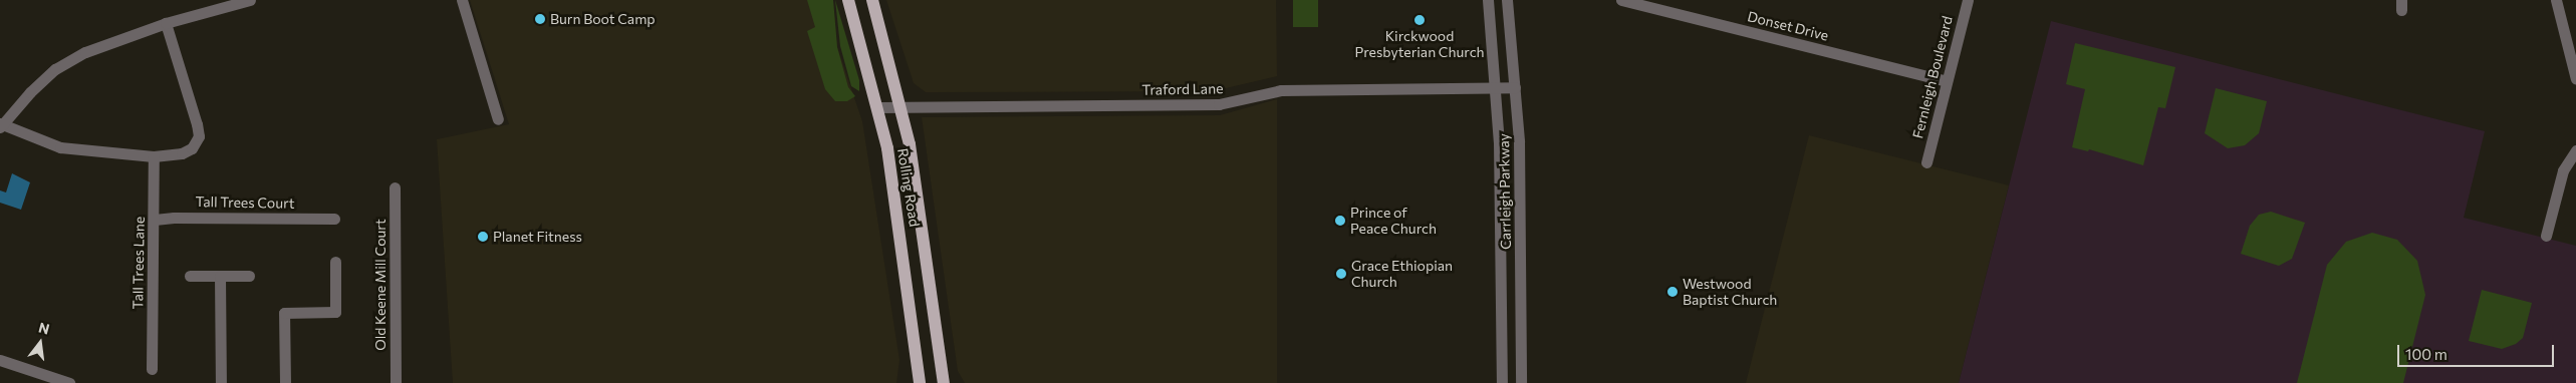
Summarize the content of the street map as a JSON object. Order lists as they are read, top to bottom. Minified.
{"streets":{"main road":["Rolling Road"],"street":["Donset Drive","Fernleigh Boulevard","Traford Lane","Carrleigh Parkway","Tall Trees Court","Tall Trees Lane","Old Keene Mill Court"]},"crossings":[["Donset Drive","Fernleigh Boulevard"],["Traford Lane","Rolling Road"],["Traford Lane","Carrleigh Parkway"],["Tall Trees Court","Tall Trees Lane"]],"places":["Burn Boot Camp","Kirckwood Presbyterian Church","Prince of Peace Church","Planet Fitness","Grace Ethiopian Church","Westwood Baptist Church"],"scale_bar":"100 m","north":"top"}
